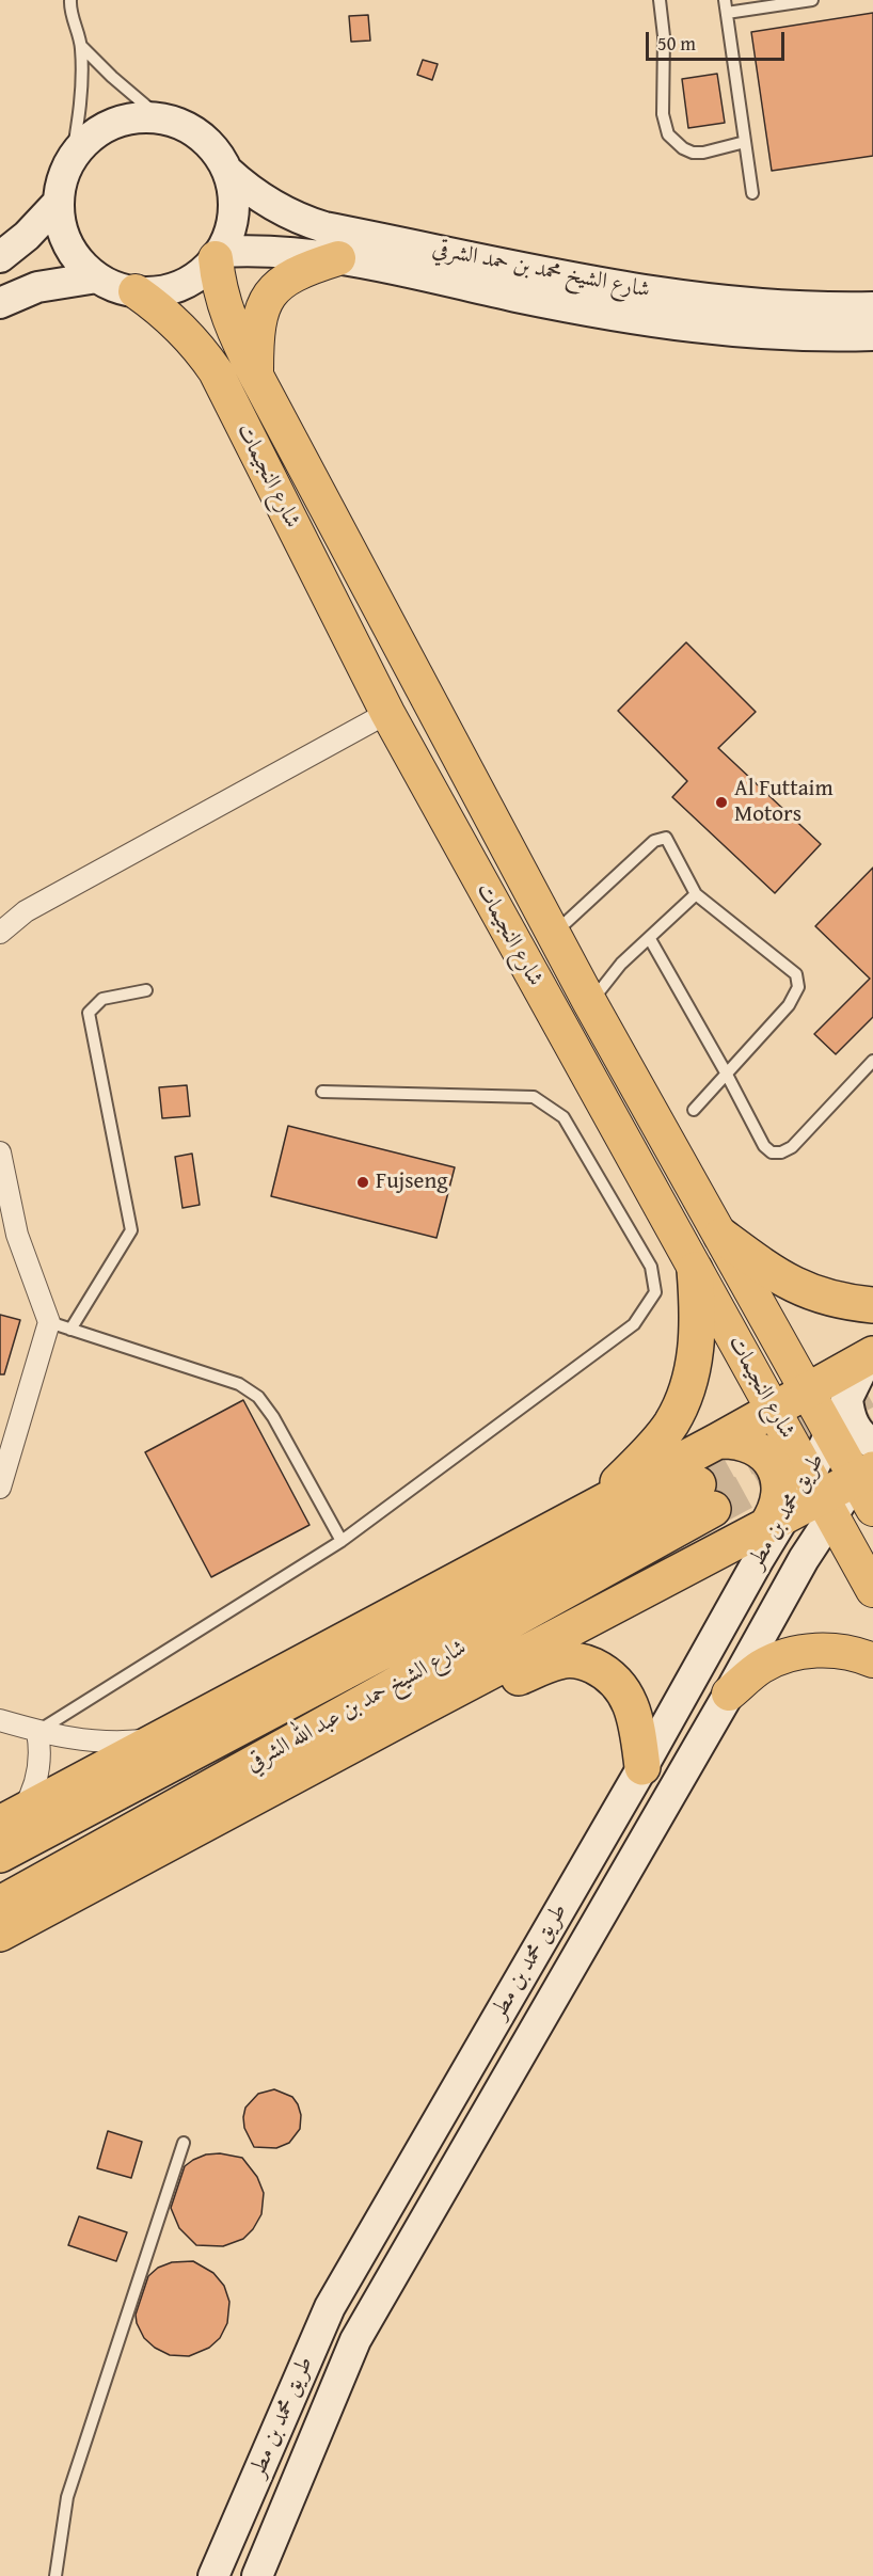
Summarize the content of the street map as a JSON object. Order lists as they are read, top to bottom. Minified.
{"streets":{"highway":["شارع الشيخ حمد بن عبد الله الشرقي"],"main road":["شارع النجيمات"],"street":["شارع الشيخ محمد بن حمد الشرقي","طريق محمد بن مطر"]},"crossings":[["شارع الشيخ محمد بن حمد الشرقي","شارع النجيمات"],["شارع النجيمات","طريق محمد بن مطر"]],"places":["Al Futtaim Motors","Fujseng"],"scale_bar":"50 m"}
